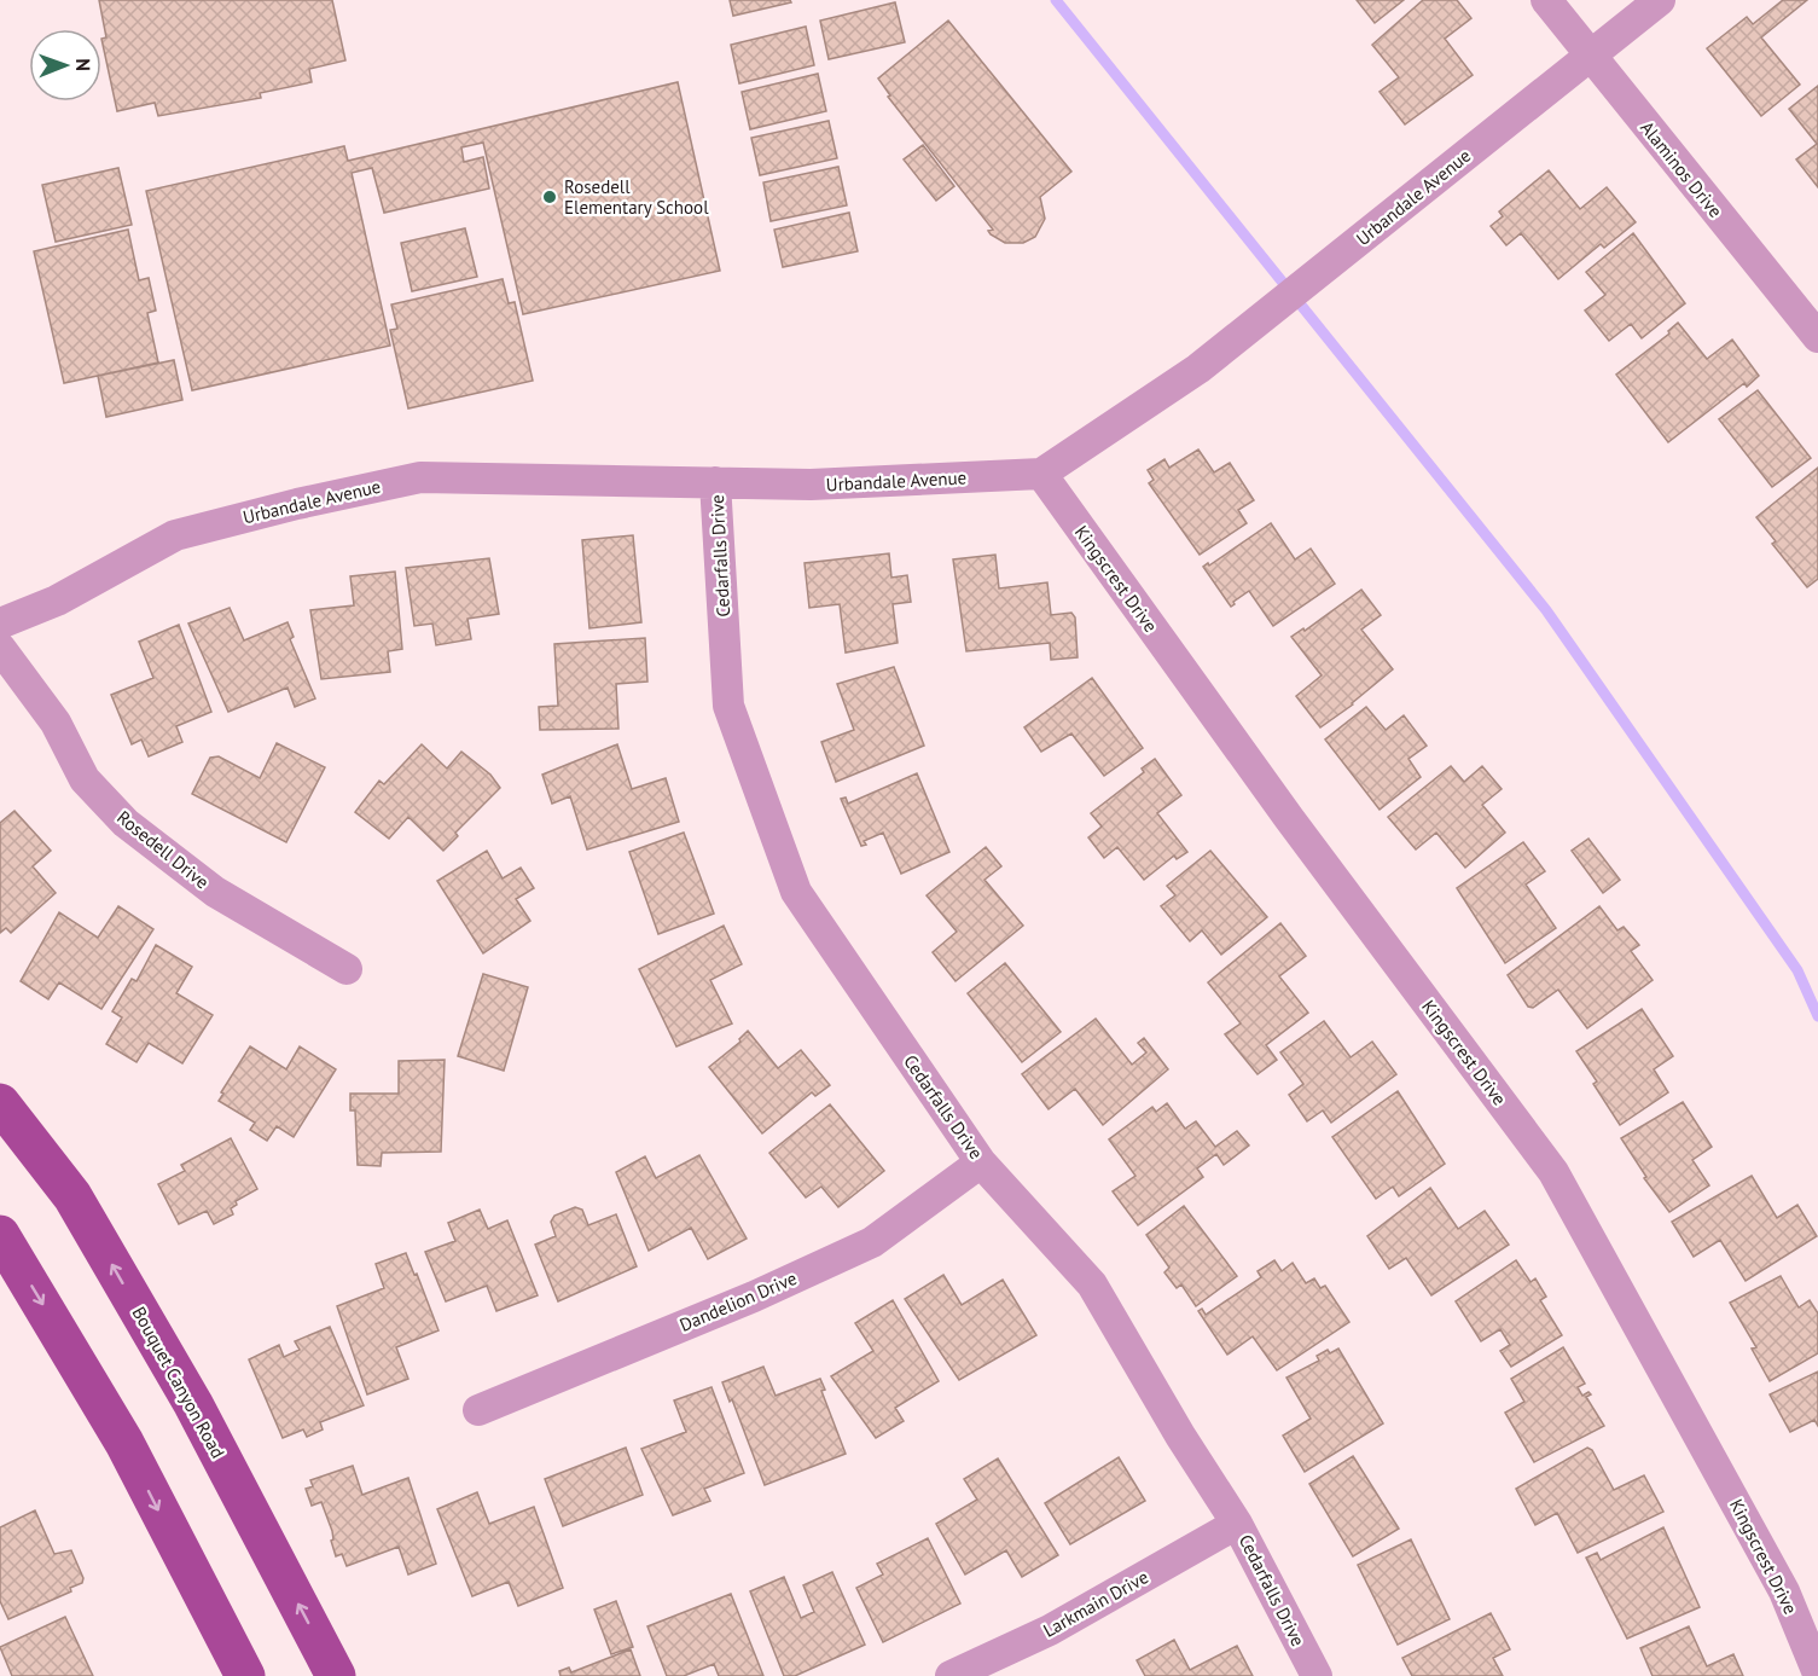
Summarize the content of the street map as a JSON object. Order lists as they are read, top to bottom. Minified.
{"streets":{"main road":["Bouquet Canyon Road"],"street":["Alaminos Drive","Urbandale Avenue","Cedarfalls Drive","Kingscrest Drive","Rosedell Drive","Dandelion Drive","Larkmain Drive"]},"crossings":[["Alaminos Drive","Urbandale Avenue"],["Urbandale Avenue","Cedarfalls Drive"],["Urbandale Avenue","Kingscrest Drive"],["Cedarfalls Drive","Dandelion Drive"],["Cedarfalls Drive","Larkmain Drive"]],"places":["Rosedell Elementary School"],"north":"right"}
